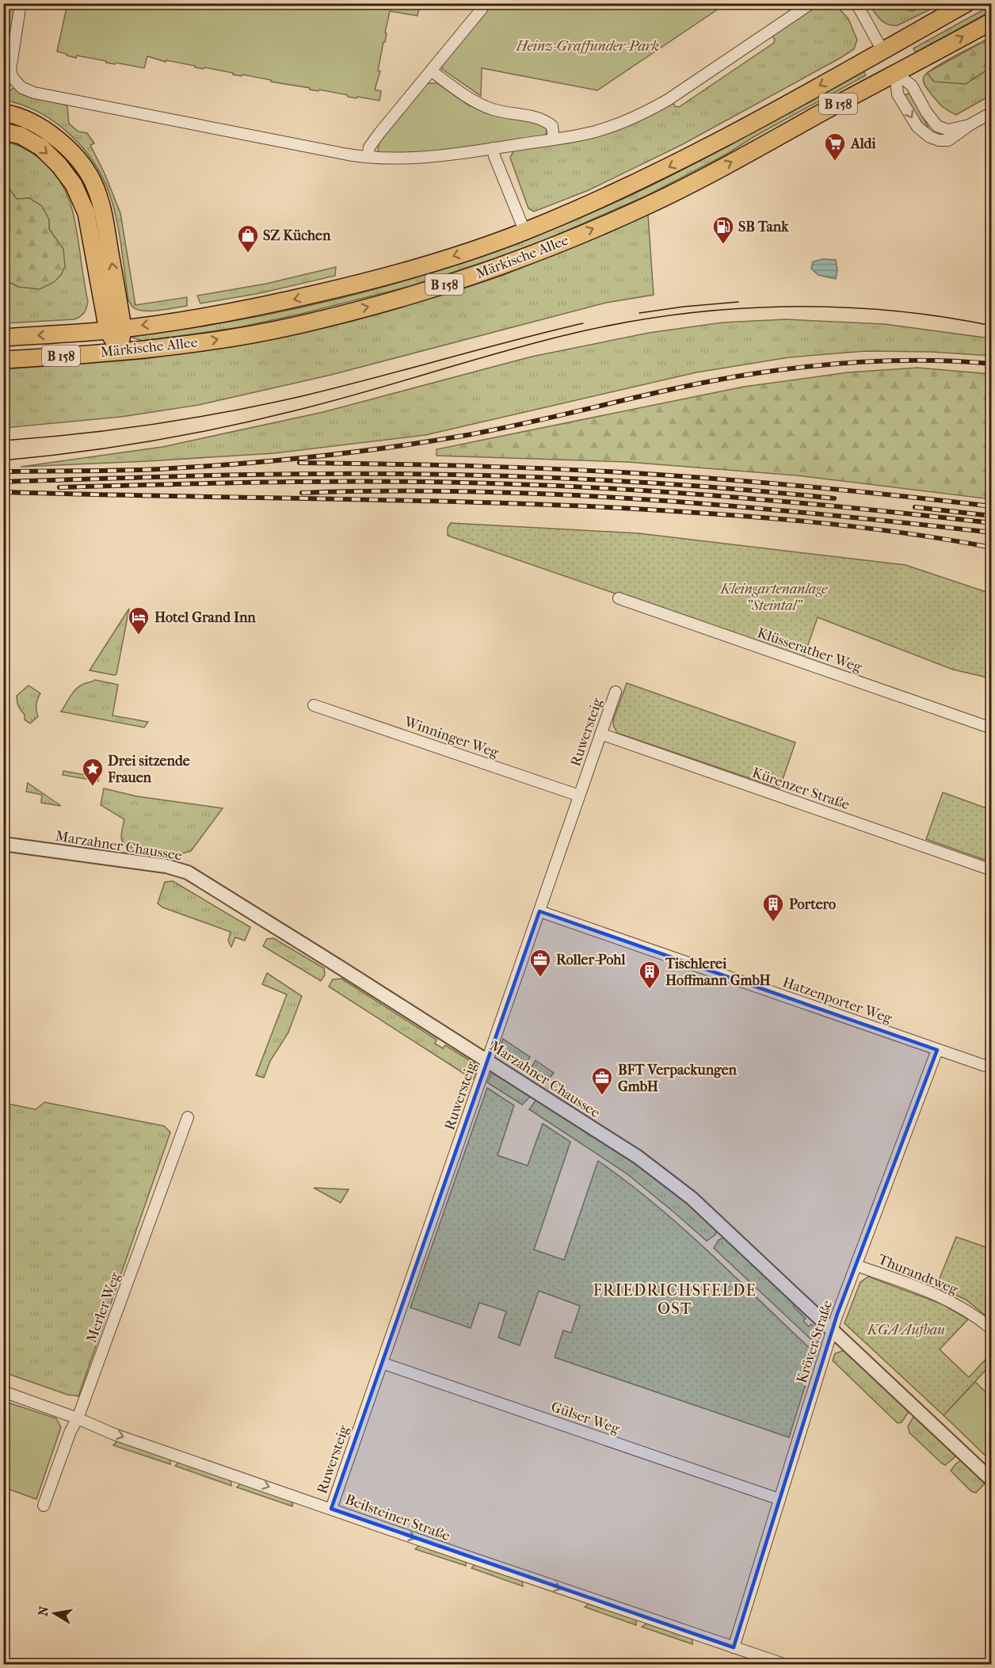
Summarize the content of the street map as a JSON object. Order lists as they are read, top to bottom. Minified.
{"streets":{"main road":["B 158","Märkische Allee"],"street":["Klüsserather Weg","Ruwersteig","Winninger Weg","Kürenzer Straße","Marzahner Chaussee","Hatzenporter Weg","Thurandtweg","Merler Weg","Kröver Straße","Gülser Weg","Beilsteiner Straße"]},"crossings":[["Ruwersteig","Winninger Weg"],["Ruwersteig","Kürenzer Straße"],["Ruwersteig","Marzahner Chaussee"],["Ruwersteig","Hatzenporter Weg"],["Ruwersteig","Gülser Weg"],["Ruwersteig","Beilsteiner Straße"],["Marzahner Chaussee","Kröver Straße"],["Hatzenporter Weg","Kröver Straße"],["Thurandtweg","Kröver Straße"],["Merler Weg","Beilsteiner Straße"],["Kröver Straße","Gülser Weg"],["Kröver Straße","Beilsteiner Straße"]],"one_way":["Beilsteiner Straße"],"districts":["FRIEDRICHSFELDE OST"],"parks":["Heinz-Graffunder-Park","Kleingartenanlage \"Steintal\"","KGA Aufbau"],"places":{"supermarket":["Aldi"],"fuel station":["SB Tank"],"shop":["SZ Küchen"],"hotel":["Hotel Grand Inn"],"place":["Drei sitzende Frauen"],"building":["Portero","Tischlerei Hoffmann GmbH"],"office":["Roller-Pohl","BFT Verpackungen GmbH"]},"north":"left"}
